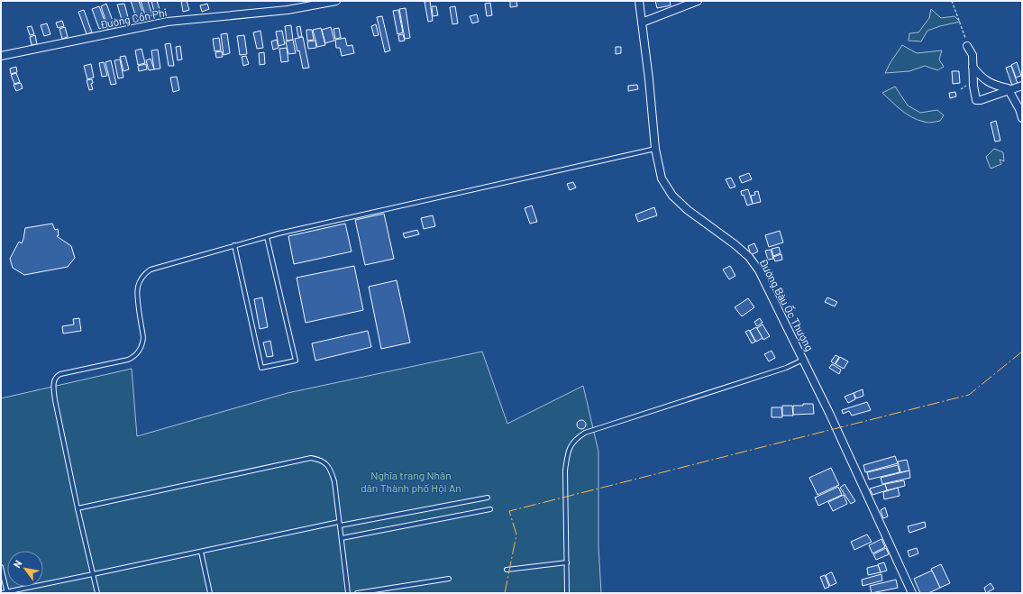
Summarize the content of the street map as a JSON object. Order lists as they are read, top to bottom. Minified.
{"streets":{"street":["Đường Cồn Phi","Đường Bàu Ốc Thượng"]},"parks":["Nghĩa trang Nhân dân Thành phố Hội An"],"north":"top left"}
